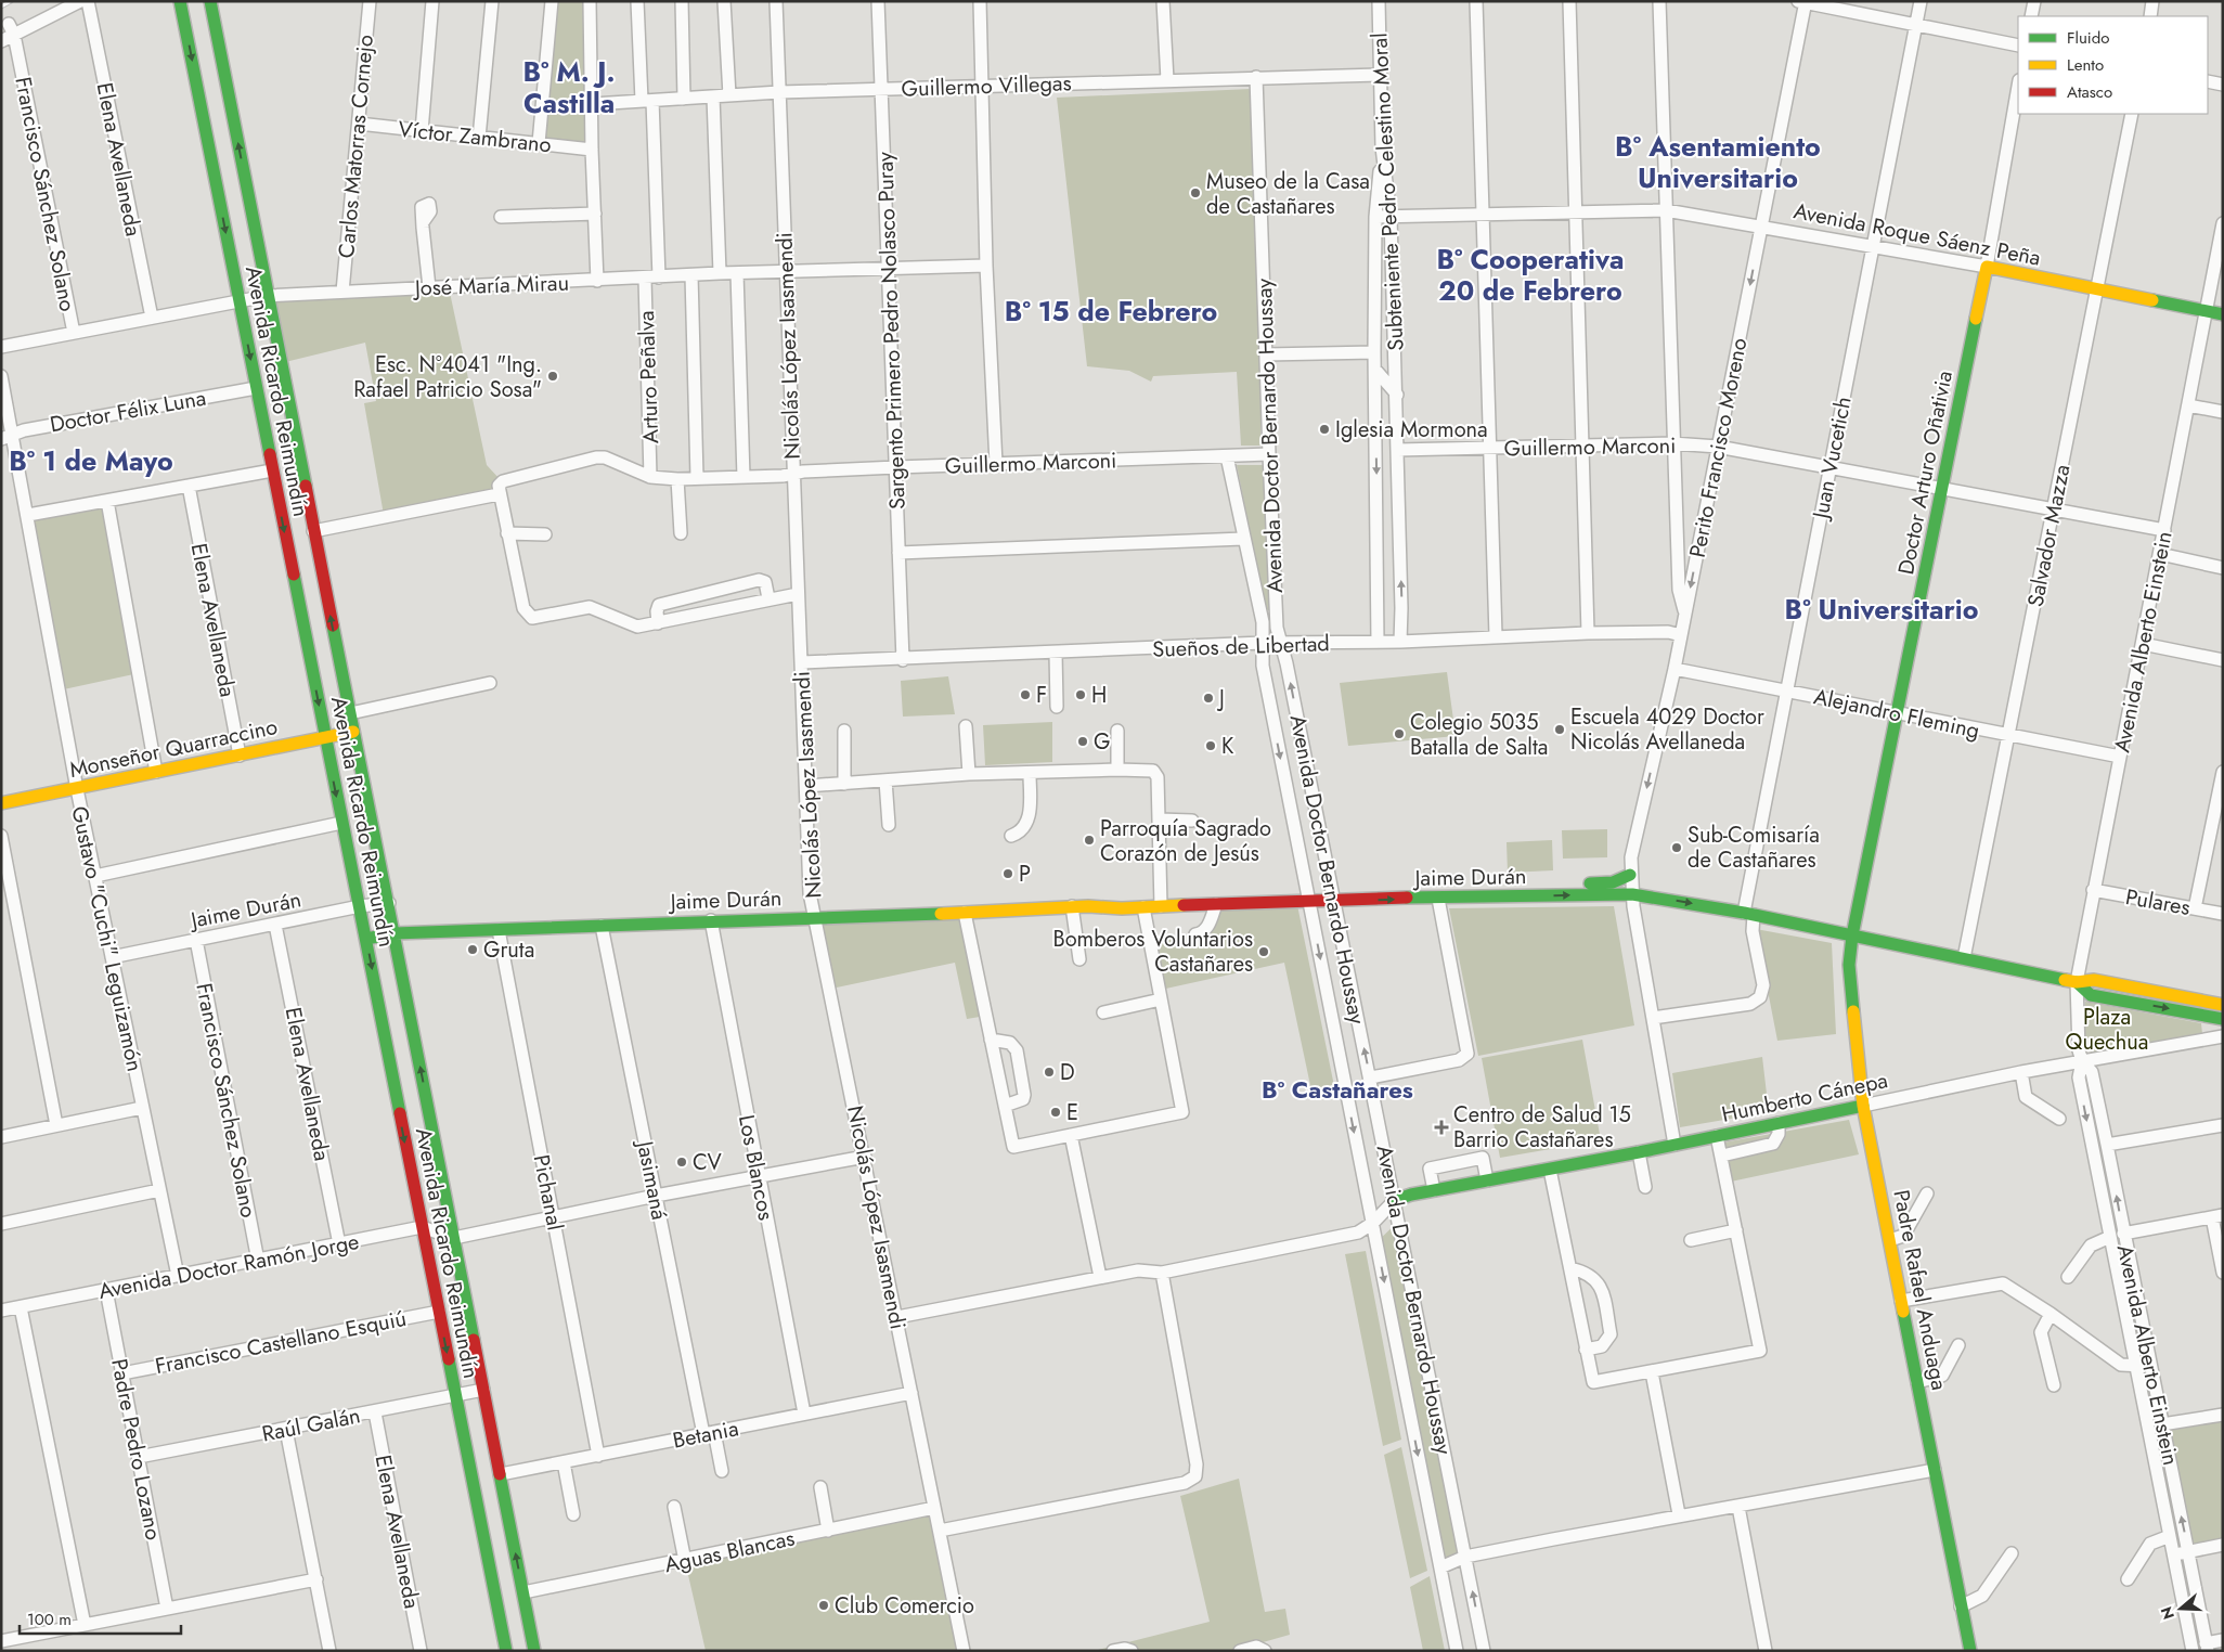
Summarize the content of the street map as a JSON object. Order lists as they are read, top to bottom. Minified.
{"streets":{"street":["Guillermo Villegas","Víctor Zambrano","Carlos Matorras Cornejo","Elena Avellaneda","Subteniente Pedro Celestino Moral","Francisco Sánchez Solano","Avenida Roque Sáenz Peña","José María Mirau","Sargento Primero Pedro Nolasco Puray","Nicolás López Isasmendi","Arturo Peñalva","Avenida Ricardo Reimundín","Doctor Félix Luna","Avenida Doctor Bernardo Houssay","Guillermo Marconi","Perito Francisco Moreno","Juan Vucetich","Doctor Arturo Oñativia","Salvador Mazza","Avenida Alberto Einstein","Sueños de Libertad","Alejandro Fleming","Monseñor Quarraccino","Jaime Durán","Pulares","Gustavo \"Cuchi\" Leguizamón","Humberto Cánepa","Los Blancos","Jasimaná","Pichanal","Avenida Doctor Ramón Jorge","Padre Rafael Anduaga","Francisco Castellano Esquiú","Raúl Galán","Betania","Padre Pedro Lozano","Aguas Blancas"]},"crossings":[["Guillermo Villegas","Subteniente Pedro Celestino Moral"],["Guillermo Villegas","Sargento Primero Pedro Nolasco Puray"],["Guillermo Villegas","Nicolás López Isasmendi"],["Guillermo Villegas","Avenida Doctor Bernardo Houssay"],["Víctor Zambrano","Carlos Matorras Cornejo"],["Carlos Matorras Cornejo","José María Mirau"],["Elena Avellaneda","José María Mirau"],["Elena Avellaneda","Monseñor Quarraccino"],["Elena Avellaneda","Jaime Durán"],["Elena Avellaneda","Avenida Doctor Ramón Jorge"],["Elena Avellaneda","Raúl Galán"],["Subteniente Pedro Celestino Moral","Avenida Roque Sáenz Peña"],["Subteniente Pedro Celestino Moral","Guillermo Marconi"],["Subteniente Pedro Celestino Moral","Sueños de Libertad"],["Francisco Sánchez Solano","José María Mirau"],["Francisco Sánchez Solano","Jaime Durán"],["Francisco Sánchez Solano","Avenida Doctor Ramón Jorge"],["Avenida Roque Sáenz Peña","Perito Francisco Moreno"],["Avenida Roque Sáenz Peña","Juan Vucetich"],["Avenida Roque Sáenz Peña","Doctor Arturo Oñativia"],["Avenida Roque Sáenz Peña","Salvador Mazza"],["Avenida Roque Sáenz Peña","Avenida Alberto Einstein"],["José María Mirau","Sargento Primero Pedro Nolasco Puray"],["José María Mirau","Nicolás López Isasmendi"],["José María Mirau","Arturo Peñalva"],["José María Mirau","Avenida Ricardo Reimundín"],["Sargento Primero Pedro Nolasco Puray","Guillermo Marconi"],["Sargento Primero Pedro Nolasco Puray","Sueños de Libertad"],["Nicolás López Isasmendi","Guillermo Marconi"],["Nicolás López Isasmendi","Sueños de Libertad"],["Nicolás López Isasmendi","Jaime Durán"],["Nicolás López Isasmendi","Betania"],["Nicolás López Isasmendi","Aguas Blancas"],["Arturo Peñalva","Guillermo Marconi"],["Avenida Ricardo Reimundín","Doctor Félix Luna"],["Avenida Ricardo Reimundín","Monseñor Quarraccino"],["Avenida Ricardo Reimundín","Jaime Durán"],["Avenida Ricardo Reimundín","Avenida Doctor Ramón Jorge"],["Avenida Ricardo Reimundín","Francisco Castellano Esquiú"],["Avenida Ricardo Reimundín","Raúl Galán"],["Avenida Ricardo Reimundín","Betania"],["Avenida Ricardo Reimundín","Aguas Blancas"],["Doctor Félix Luna","Gustavo \"Cuchi\" Leguizamón"],["Avenida Doctor Bernardo Houssay","Guillermo Marconi"],["Avenida Doctor Bernardo Houssay","Sueños de Libertad"],["Avenida Doctor Bernardo Houssay","Jaime Durán"],["Avenida Doctor Bernardo Houssay","Humberto Cánepa"],["Guillermo Marconi","Perito Francisco Moreno"],["Guillermo Marconi","Juan Vucetich"],["Guillermo Marconi","Doctor Arturo Oñativia"],["Guillermo Marconi","Salvador Mazza"],["Guillermo Marconi","Avenida Alberto Einstein"],["Perito Francisco Moreno","Juan Vucetich"],["Perito Francisco Moreno","Sueños de Libertad"],["Perito Francisco Moreno","Alejandro Fleming"],["Perito Francisco Moreno","Jaime Durán"],["Perito Francisco Moreno","Humberto Cánepa"],["Juan Vucetich","Alejandro Fleming"],["Juan Vucetich","Jaime Durán"],["Doctor Arturo Oñativia","Alejandro Fleming"],["Doctor Arturo Oñativia","Jaime Durán"],["Doctor Arturo Oñativia","Padre Rafael Anduaga"],["Salvador Mazza","Alejandro Fleming"],["Salvador Mazza","Jaime Durán"],["Avenida Alberto Einstein","Alejandro Fleming"],["Avenida Alberto Einstein","Jaime Durán"],["Avenida Alberto Einstein","Pulares"],["Avenida Alberto Einstein","Humberto Cánepa"],["Monseñor Quarraccino","Gustavo \"Cuchi\" Leguizamón"],["Jaime Durán","Gustavo \"Cuchi\" Leguizamón"],["Jaime Durán","Los Blancos"],["Jaime Durán","Jasimaná"],["Jaime Durán","Pichanal"],["Jaime Durán","Padre Rafael Anduaga"],["Gustavo \"Cuchi\" Leguizamón","Avenida Doctor Ramón Jorge"],["Humberto Cánepa","Padre Rafael Anduaga"],["Los Blancos","Betania"],["Jasimaná","Betania"],["Pichanal","Betania"],["Avenida Doctor Ramón Jorge","Padre Pedro Lozano"],["Francisco Castellano Esquiú","Padre Pedro Lozano"],["Raúl Galán","Padre Pedro Lozano"]],"districts":["Bº M. J. Castilla","Bº Asentamiento Universitario","Bº Cooperativa 20 de Febrero","Bº 15 de Febrero","Bº 1 de Mayo","Bº Universitario","B° Castañares"],"parks":["Plaza Quechua"],"places":{"other":["Museo de la Casa de Castañares","Esc. N°4041 \"Ing. Rafael Patricio Sosa\"","Iglesia Mormona","F","H","J","Escuela 4029 Doctor Nicolás Avellaneda","Colegio 5035 Batalla de Salta","G","K","Parroquía Sagrado Corazón de Jesús","Sub-Comisaría de Castañares","P","Gruta","Bomberos Voluntarios Castañares","D","E","CV","Club Comercio"],"health":["Centro de Salud 15 Barrio Castañares"]},"legend":["Fluido","Lento","Atasco"],"scale_bar":"100 m","north":"left"}
